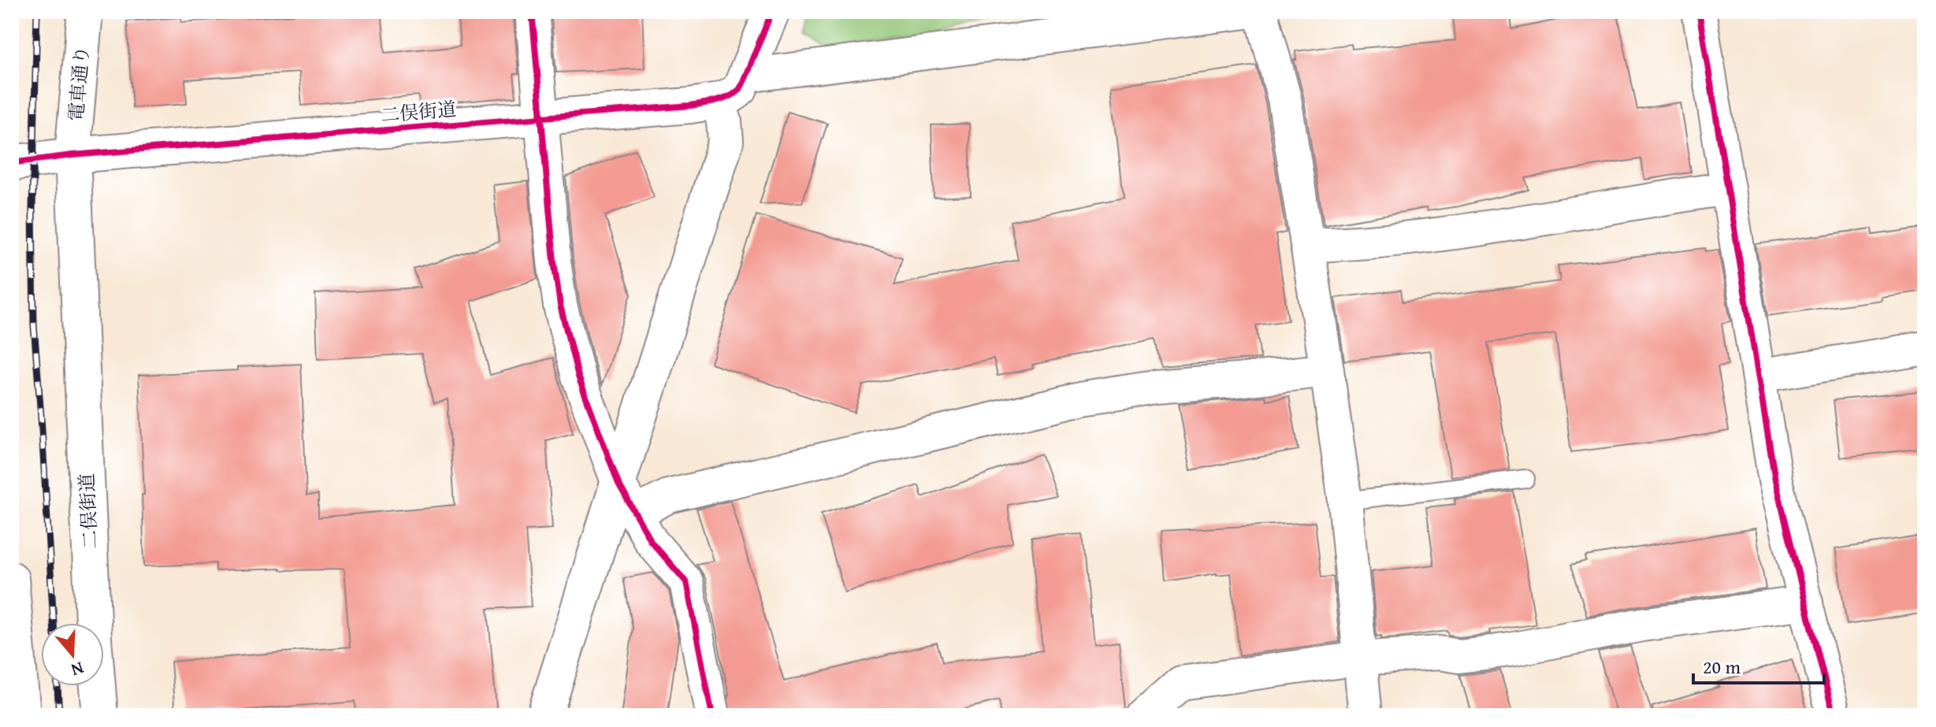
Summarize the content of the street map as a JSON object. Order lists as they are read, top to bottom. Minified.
{"streets":{"street":["電車通り","二俣街道"]},"crossings":[["電車通り","二俣街道"]],"scale_bar":"20 m","north":"bottom"}
